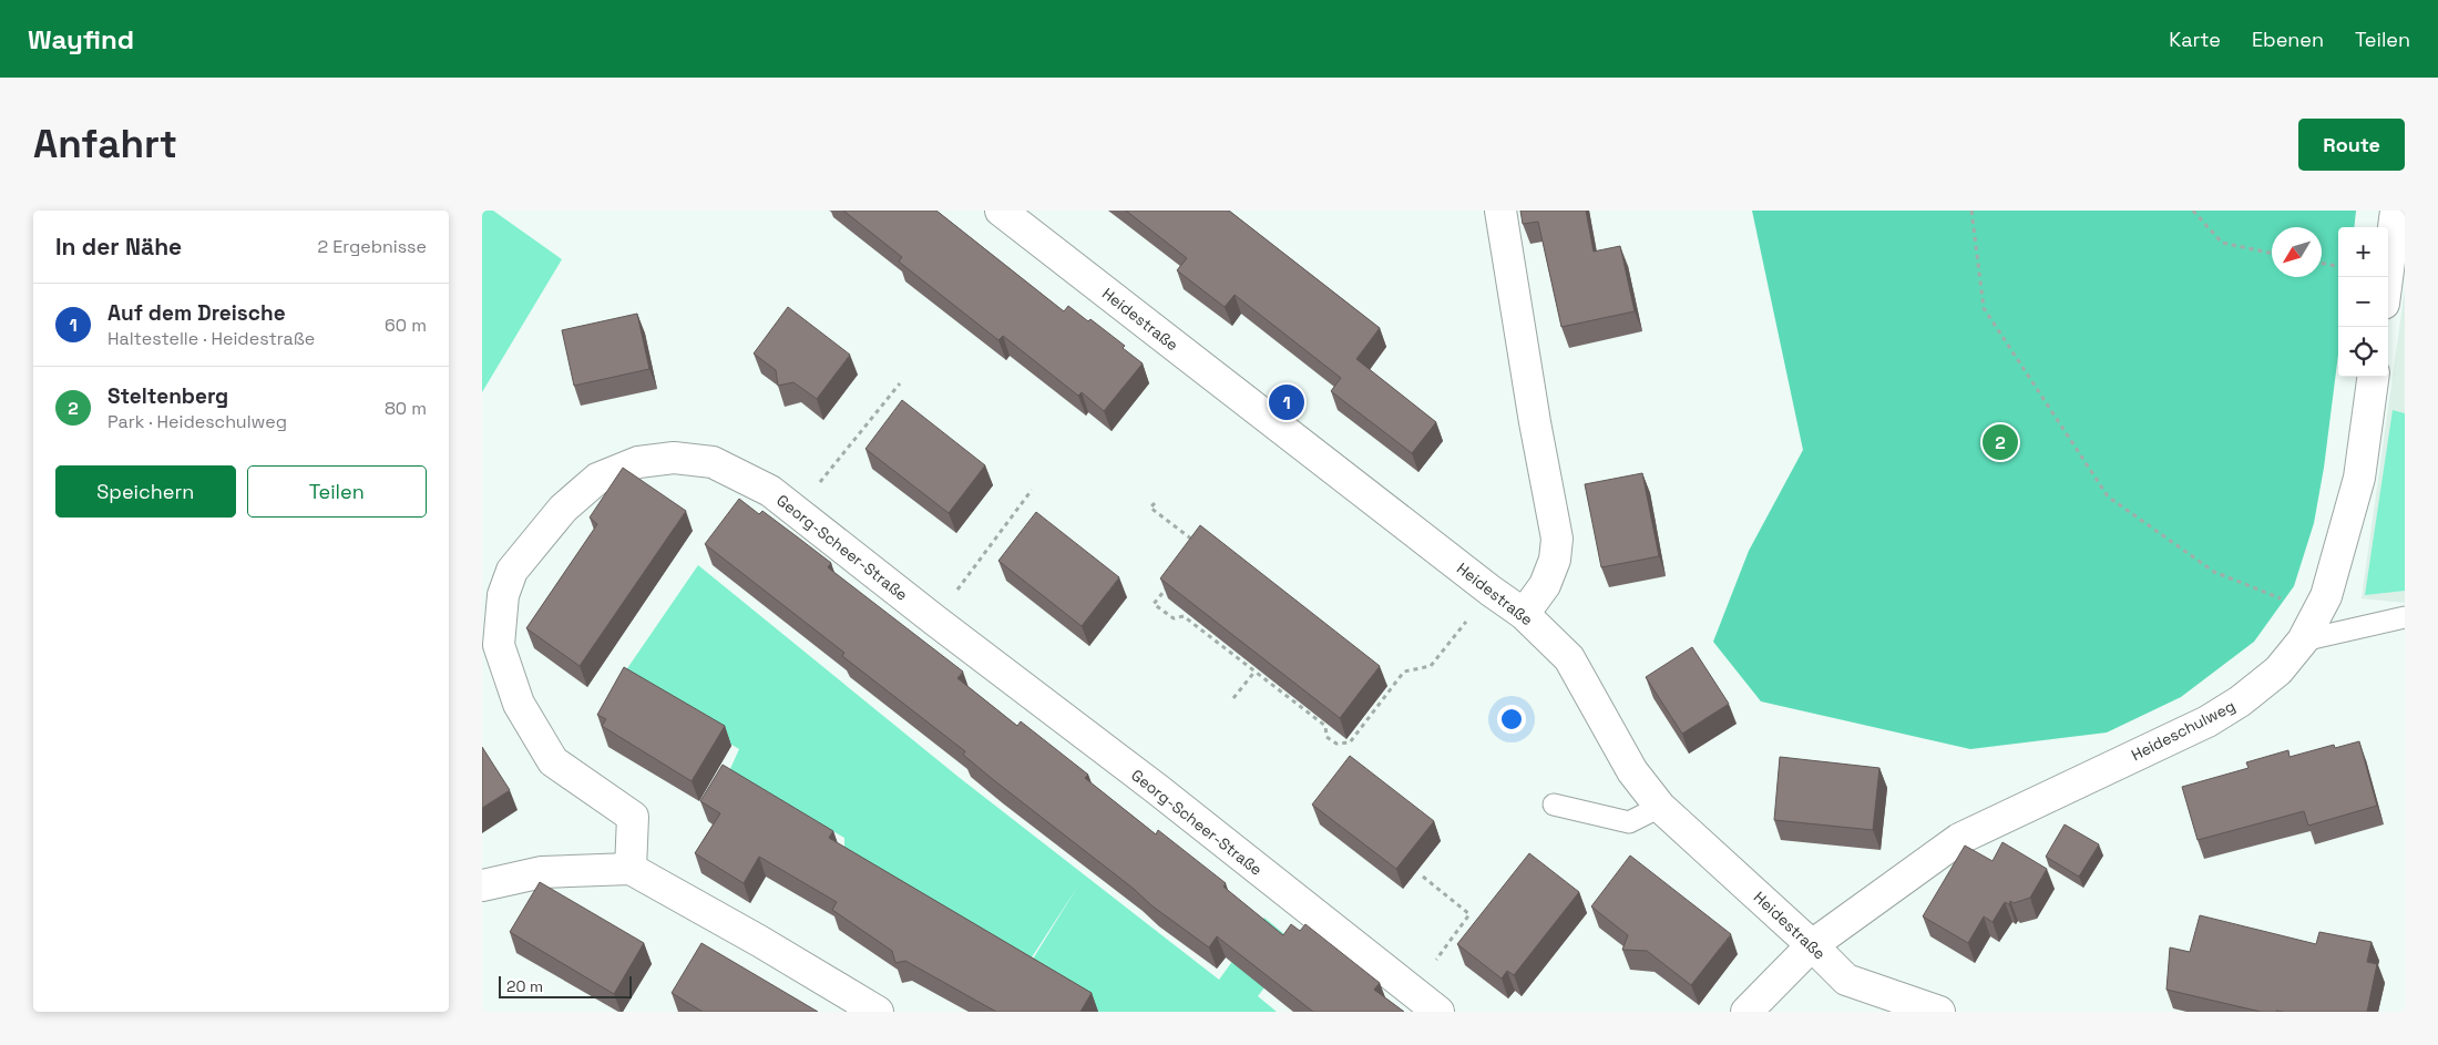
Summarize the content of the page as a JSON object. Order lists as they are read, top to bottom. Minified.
{"streets":{"street":["Heidestraße","Georg-Scheer-Straße","Heideschulweg"]},"crossings":[["Heidestraße","Heideschulweg"]],"scale_bar":"20 m","north":"bottom left","page":{"header":"Wayfind","nav":["Karte","Ebenen","Teilen"],"buttons":["Route",["Speichern","Teilen"]],"title":"Anfahrt","heading":["In der Nähe","2 Ergebnisse"],"map_buttons":["+","−"],"list":[{"mark":"1","name":"Auf dem Dreische","note":"Haltestelle · Heidestraße","value":"60 m"},{"mark":"2","name":"Steltenberg","note":"Park · Heideschulweg","value":"80 m"}],"pins":["1","2"],"scale":"20 m"}}
